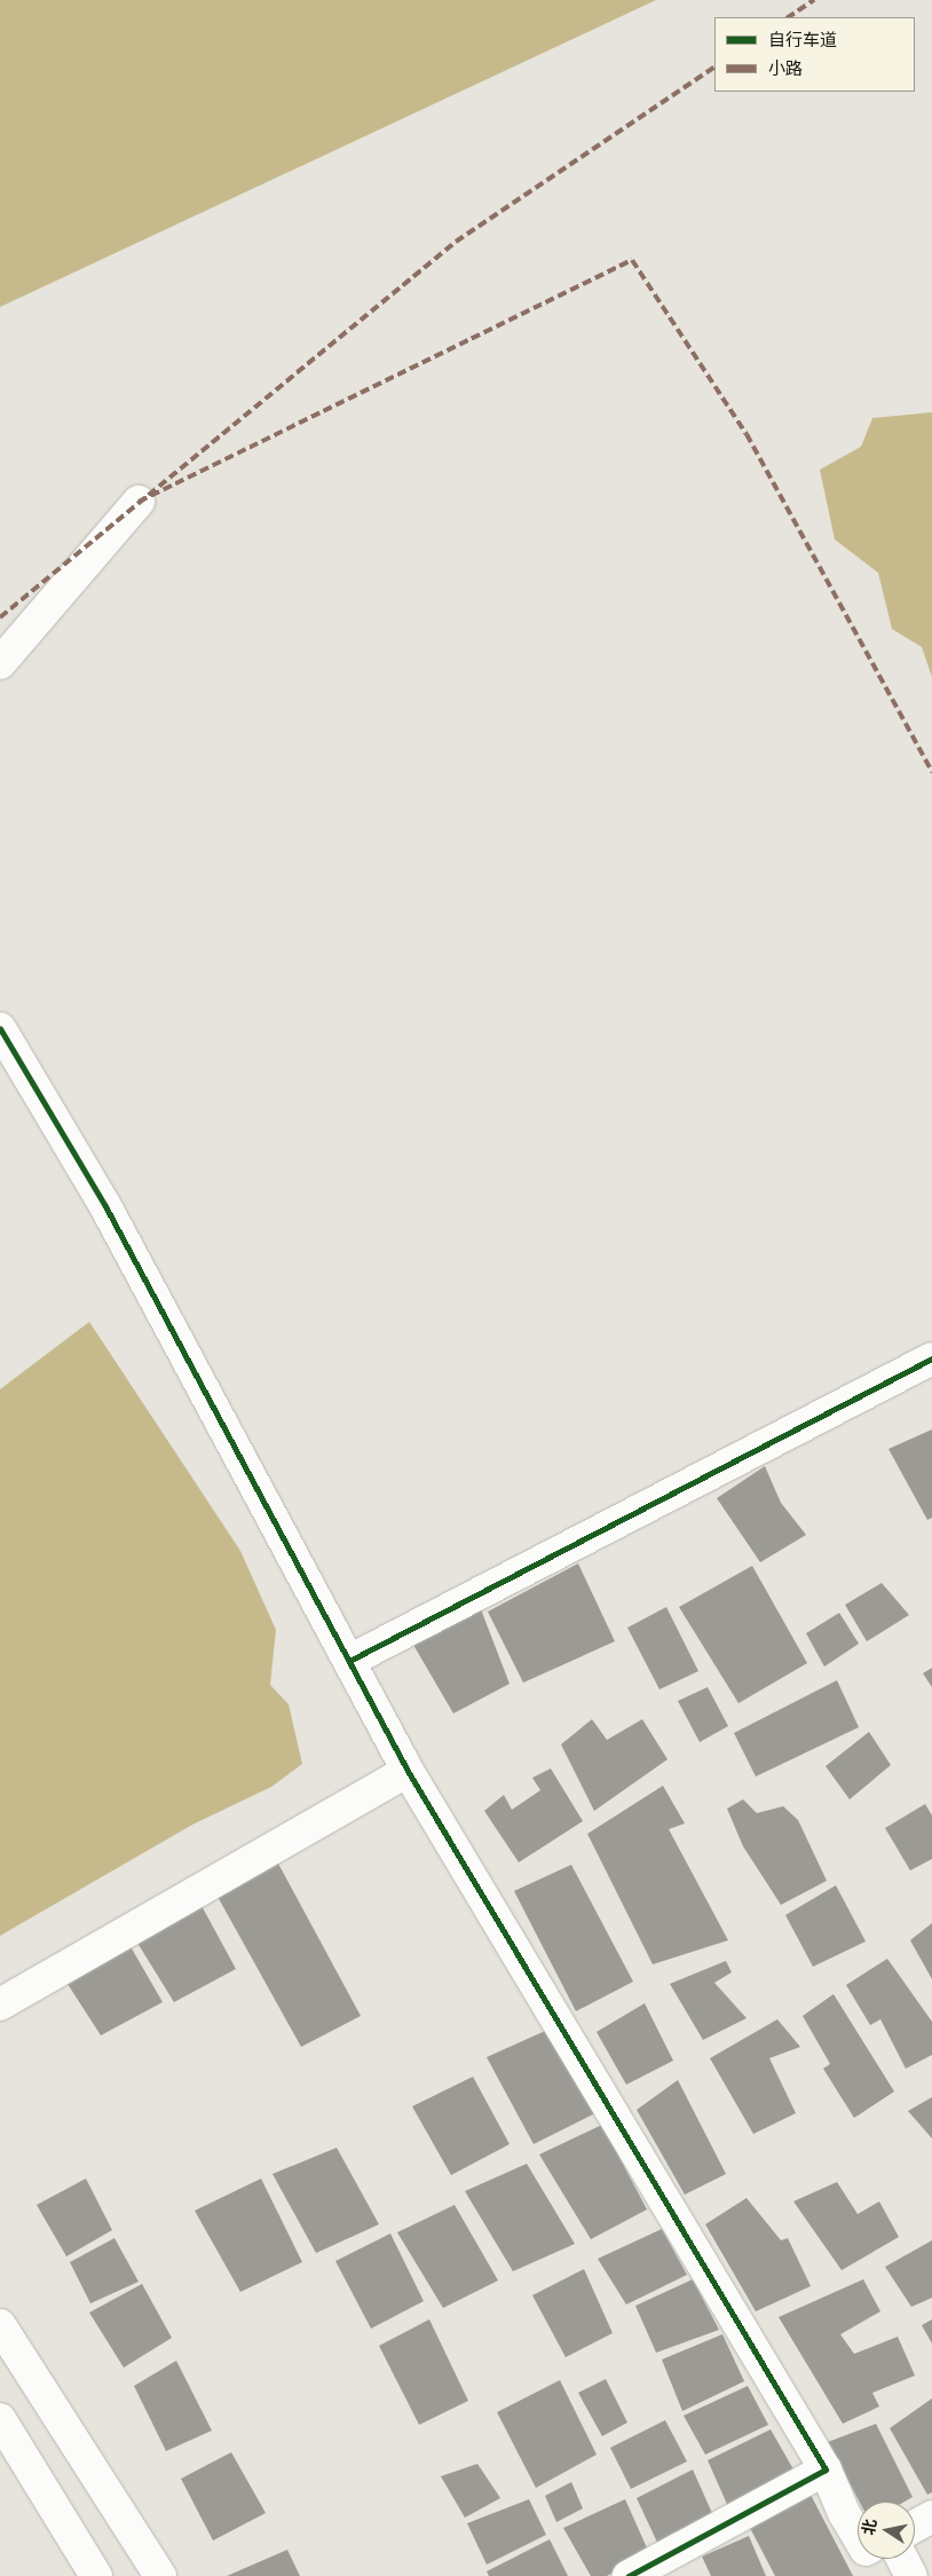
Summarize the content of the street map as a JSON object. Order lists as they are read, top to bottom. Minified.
{"legend":["自行车道","小路"],"north":"left"}
